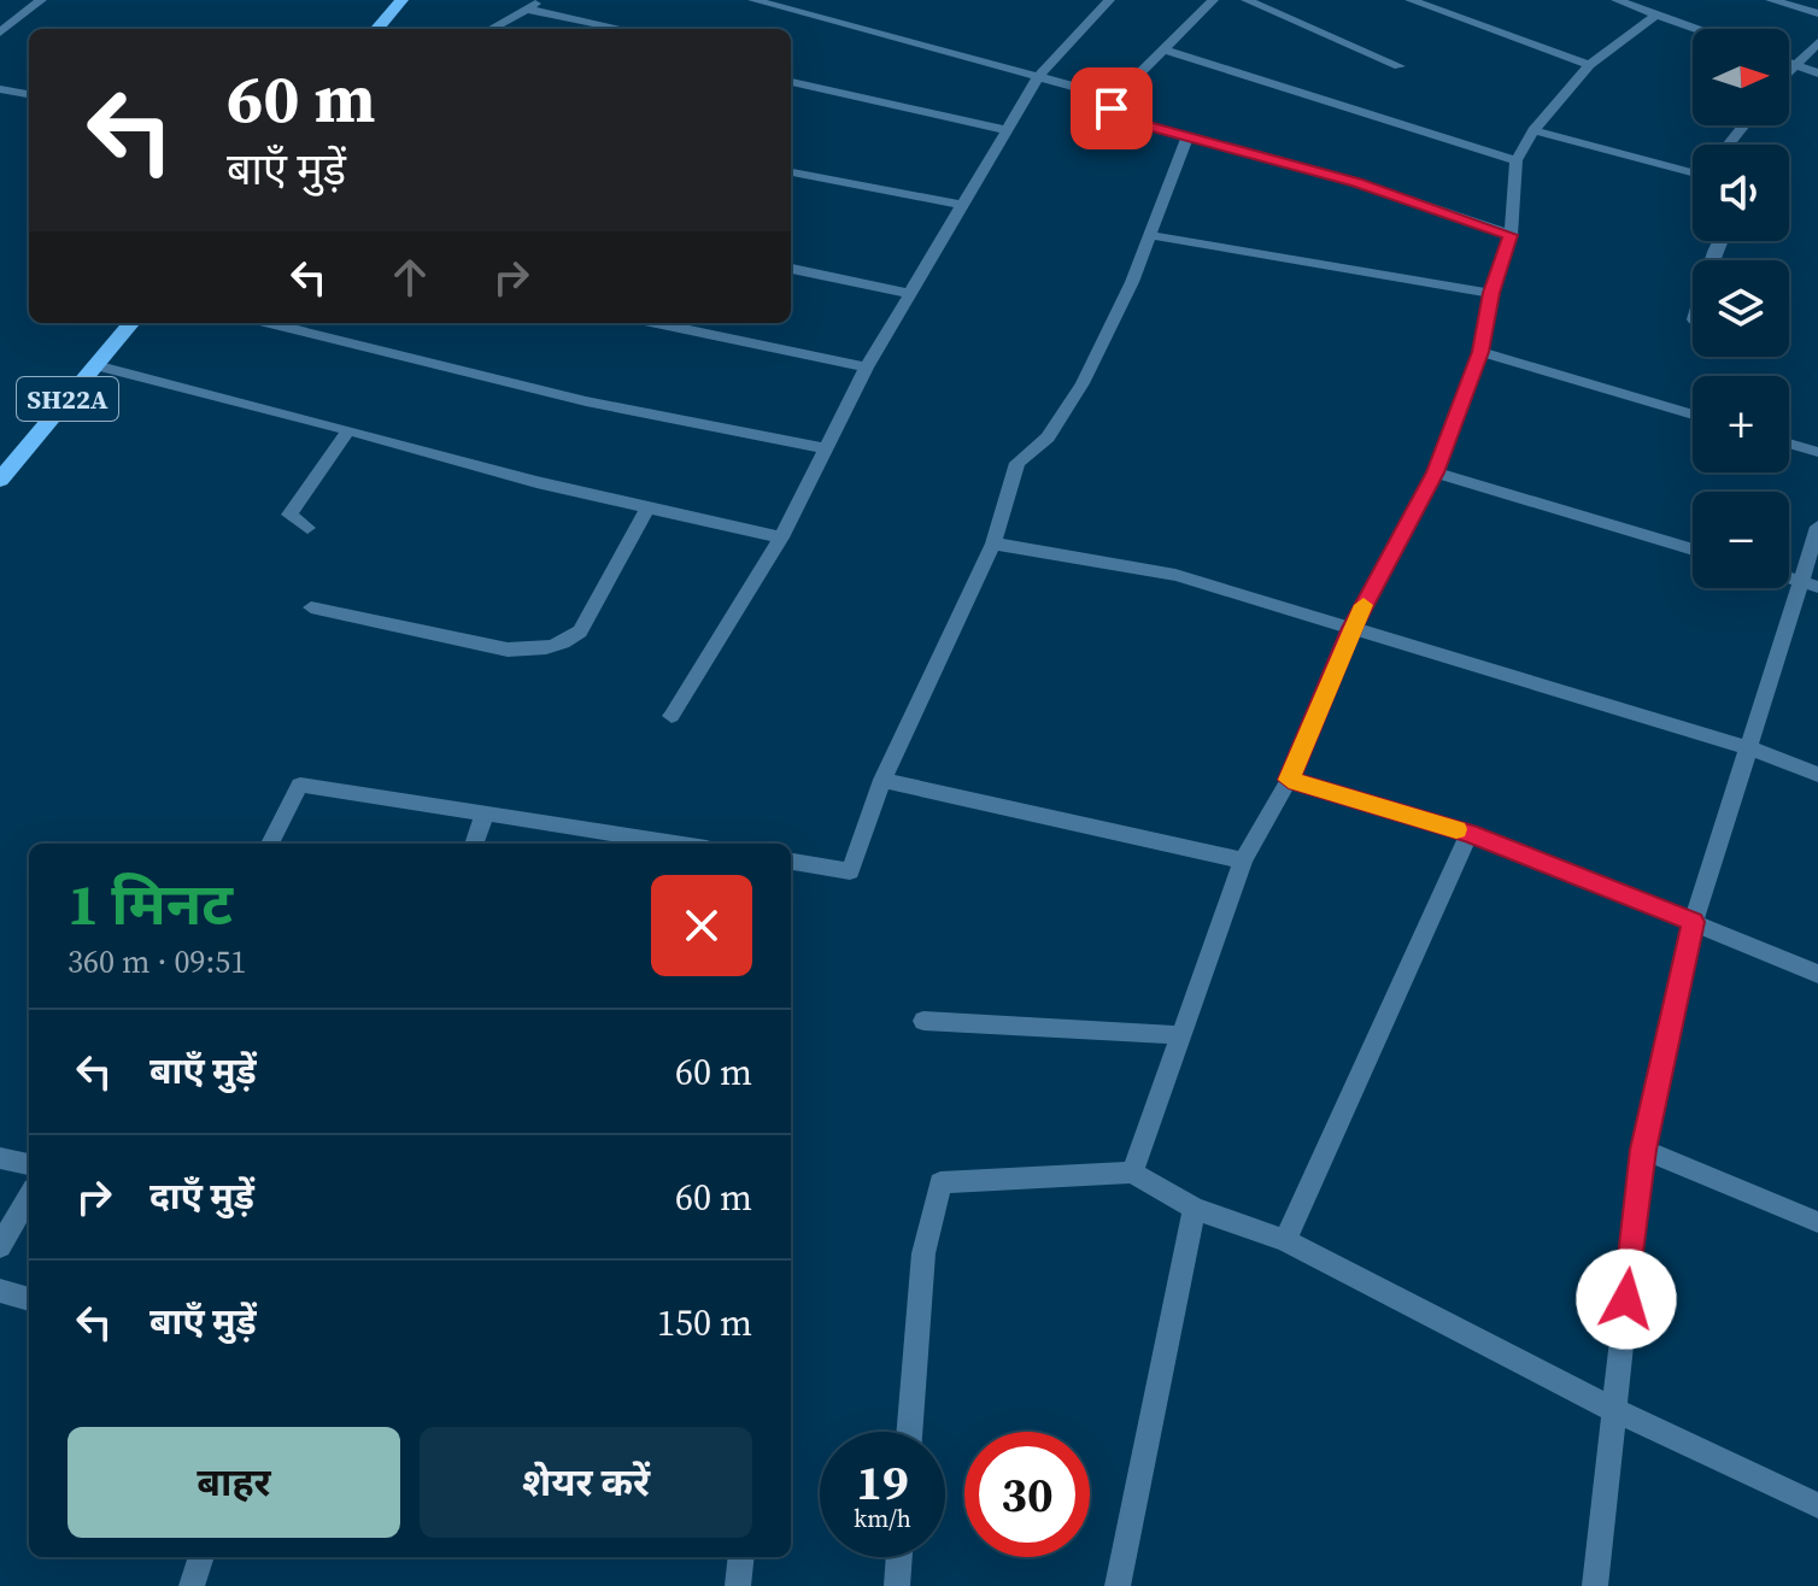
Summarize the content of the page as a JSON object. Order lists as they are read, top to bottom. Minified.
{"streets":{"main road":["SH22A"]},"north":"right","page":{"map_buttons":["+","−"],"turn":["60 m","बाएँ मुड़ें"],"heading":["1 मिनट","360 m · 09:51"],"list":[{"name":"बाएँ मुड़ें","value":"60 m"},{"name":"दाएँ मुड़ें","value":"60 m"},{"name":"बाएँ मुड़ें","value":"150 m"}],"buttons":["बाहर","शेयर करें"],"speed":"19 km/h","limit":"30"}}
